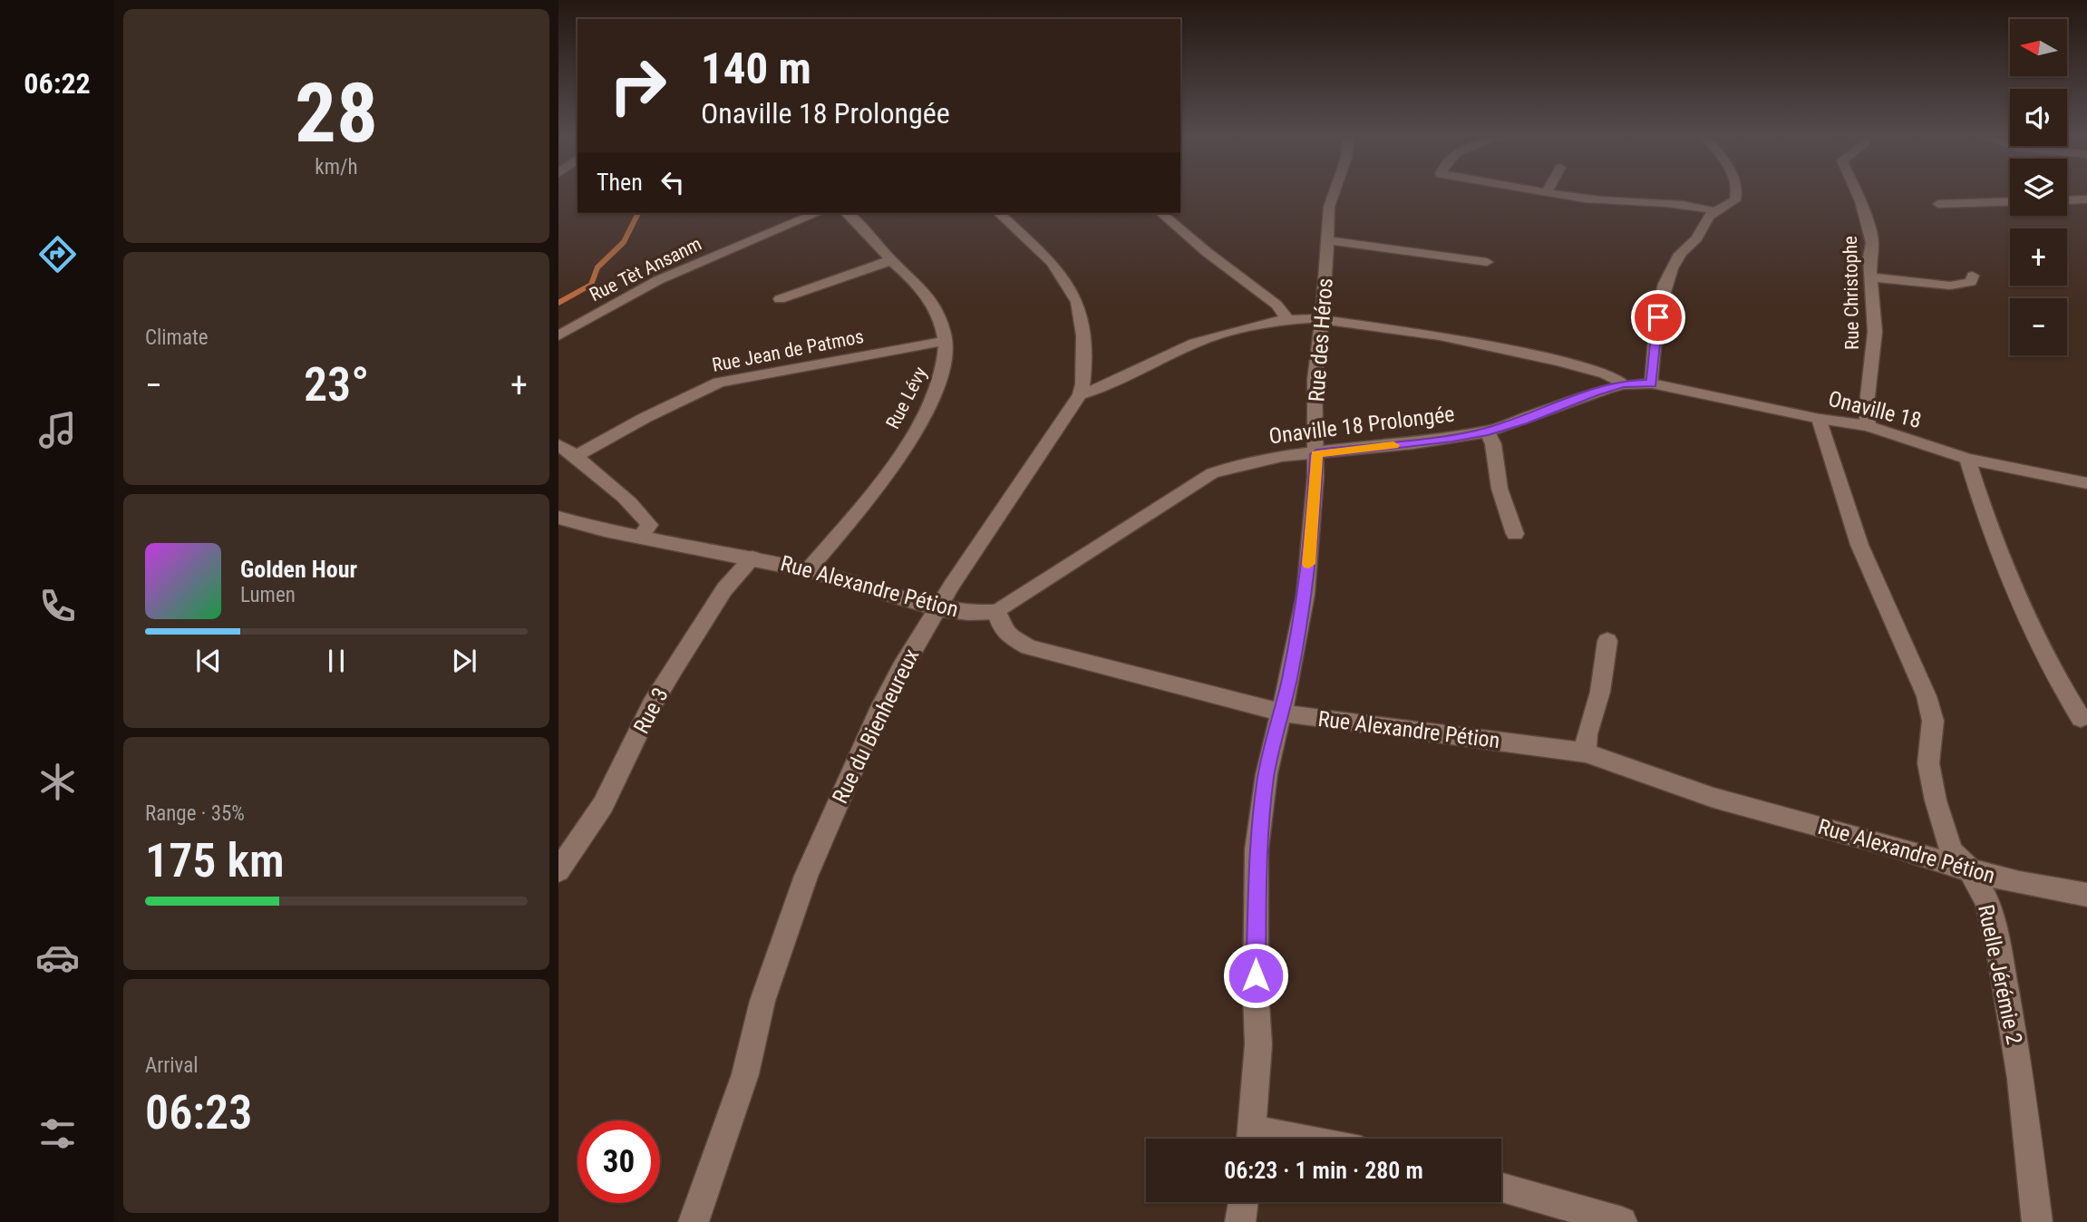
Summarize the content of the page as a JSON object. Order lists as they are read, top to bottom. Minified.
{"streets":{"street":["Rue Tèt Ansanm","Rue Christophe","Rue des Héros","Rue Jean de Patmos","Rue Lévy","Onaville 18","Onaville 18 Prolongée","Rue Alexandre Pétion","Rue 3","Rue du Bienheureux","Ruelle Jérémie 2"]},"crossings":[["Rue Christophe","Onaville 18"],["Rue des Héros","Onaville 18 Prolongée"],["Rue des Héros","Rue Alexandre Pétion"],["Rue Jean de Patmos","Rue Lévy"],["Rue Lévy","Rue Alexandre Pétion"],["Onaville 18","Onaville 18 Prolongée"],["Onaville 18","Ruelle Jérémie 2"],["Onaville 18 Prolongée","Rue Alexandre Pétion"],["Rue Alexandre Pétion","Rue 3"],["Rue Alexandre Pétion","Rue du Bienheureux"],["Rue Alexandre Pétion","Ruelle Jérémie 2"]],"north":"left","page":{"tabs":"06:22","tile":[["28","km/h"],"Climate",["Range · 35%","175 km"],["Arrival","06:23"]],"map_buttons":["+","−"],"turn":["140 m","Onaville 18 Prolongée"],"then":"Then","heat":["−","23°","+"],"song":["Golden Hour","Lumen"],"limit":"30","trip":"06:23 · 1 min · 280 m"}}
